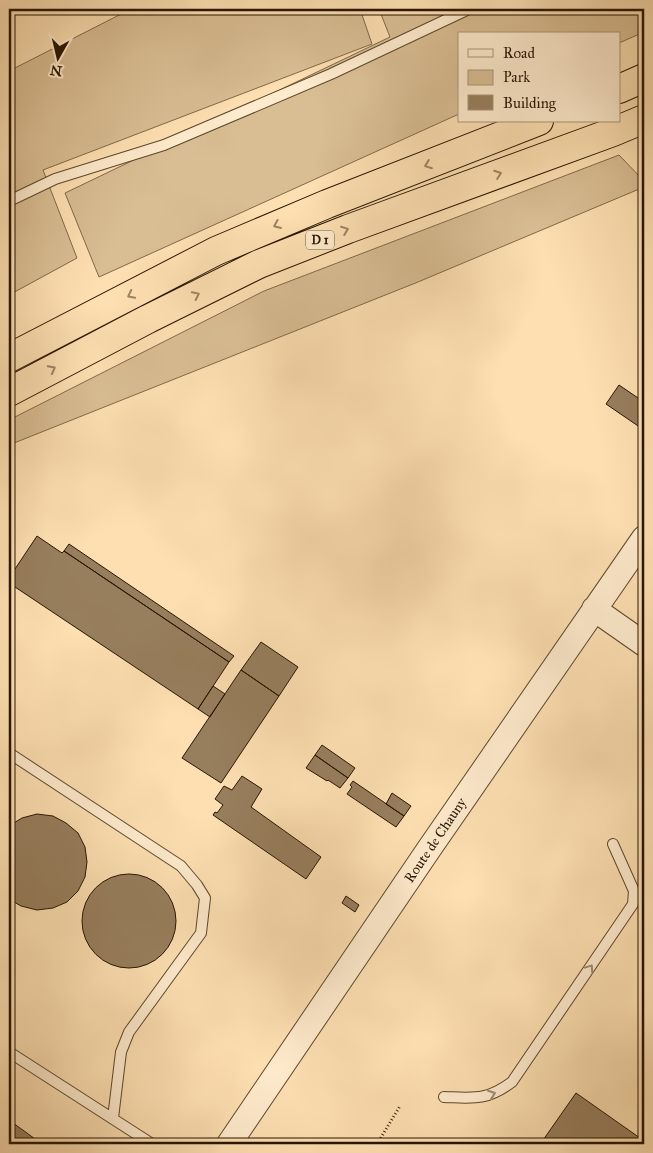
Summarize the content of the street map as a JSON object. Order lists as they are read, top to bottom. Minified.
{"streets":{"highway":["D 1"],"street":["Route de Chauny"]},"legend":["Road","Park","Building"],"north":"bottom"}
